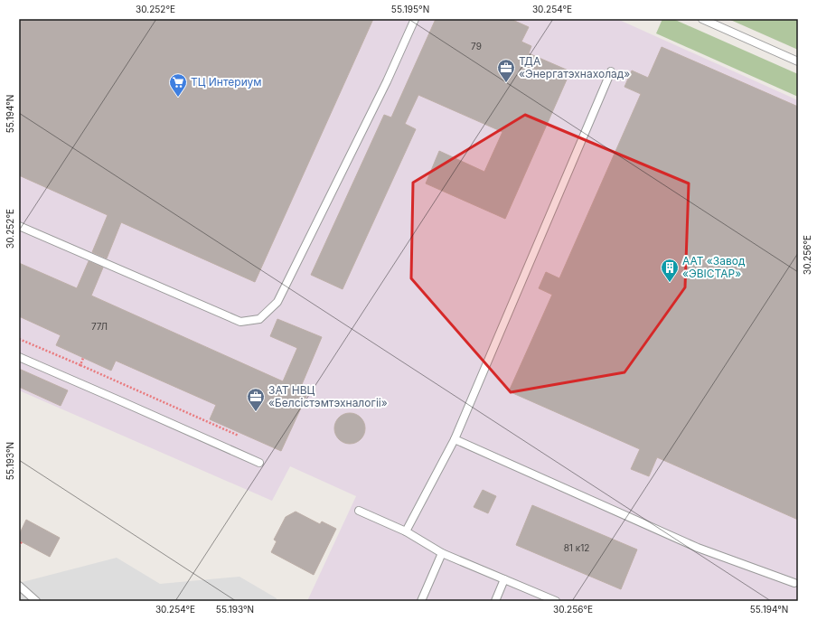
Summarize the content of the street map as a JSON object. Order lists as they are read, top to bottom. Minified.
{"places":{"office":["ТДА «Энергатэхнахолад»","ЗАТ НВЦ «Белсістэмтэхналогіі»"],"supermarket":["ТЦ Интериум"],"building":["ААТ «Завод «ЭВІСТАР»"]},"house_numbers":["79","77Л","81 к12"],"coordinates":["30.252°E","55.195°N","30.254°E","55.194°N","30.256°E","55.193°N"]}
